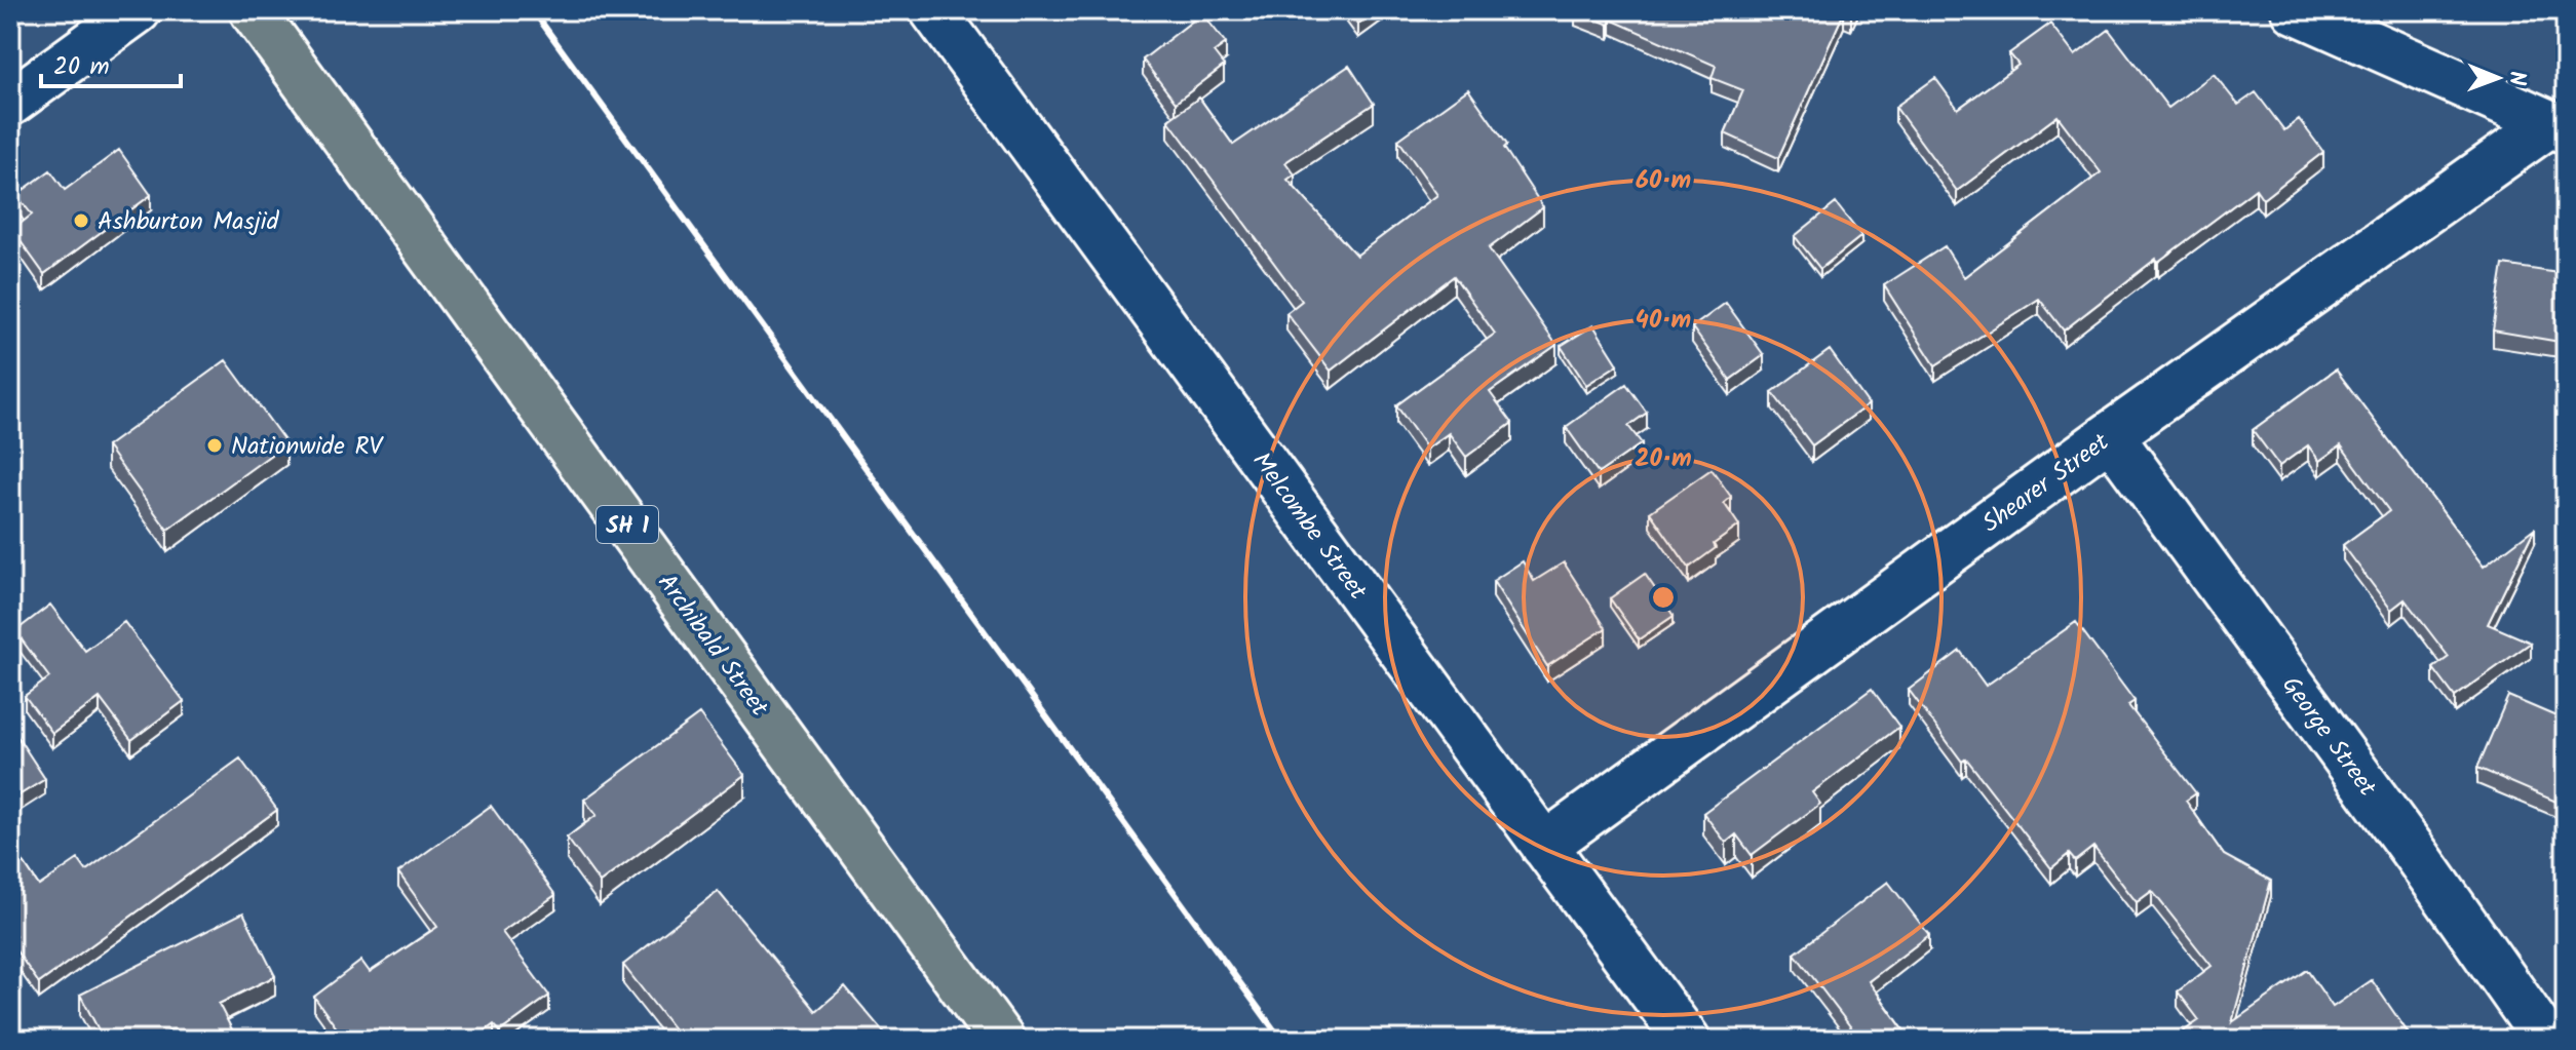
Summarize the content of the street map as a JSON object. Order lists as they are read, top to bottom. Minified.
{"streets":{"highway":["SH 1","Archibald Street"],"street":["Shearer Street","Melcombe Street","George Street"]},"crossings":[["Shearer Street","Melcombe Street"],["Shearer Street","George Street"]],"places":["Ashburton Masjid","Nationwide RV"],"scale_bar":"20 m","north":"right","rings":["60 m","40 m","20 m"]}
